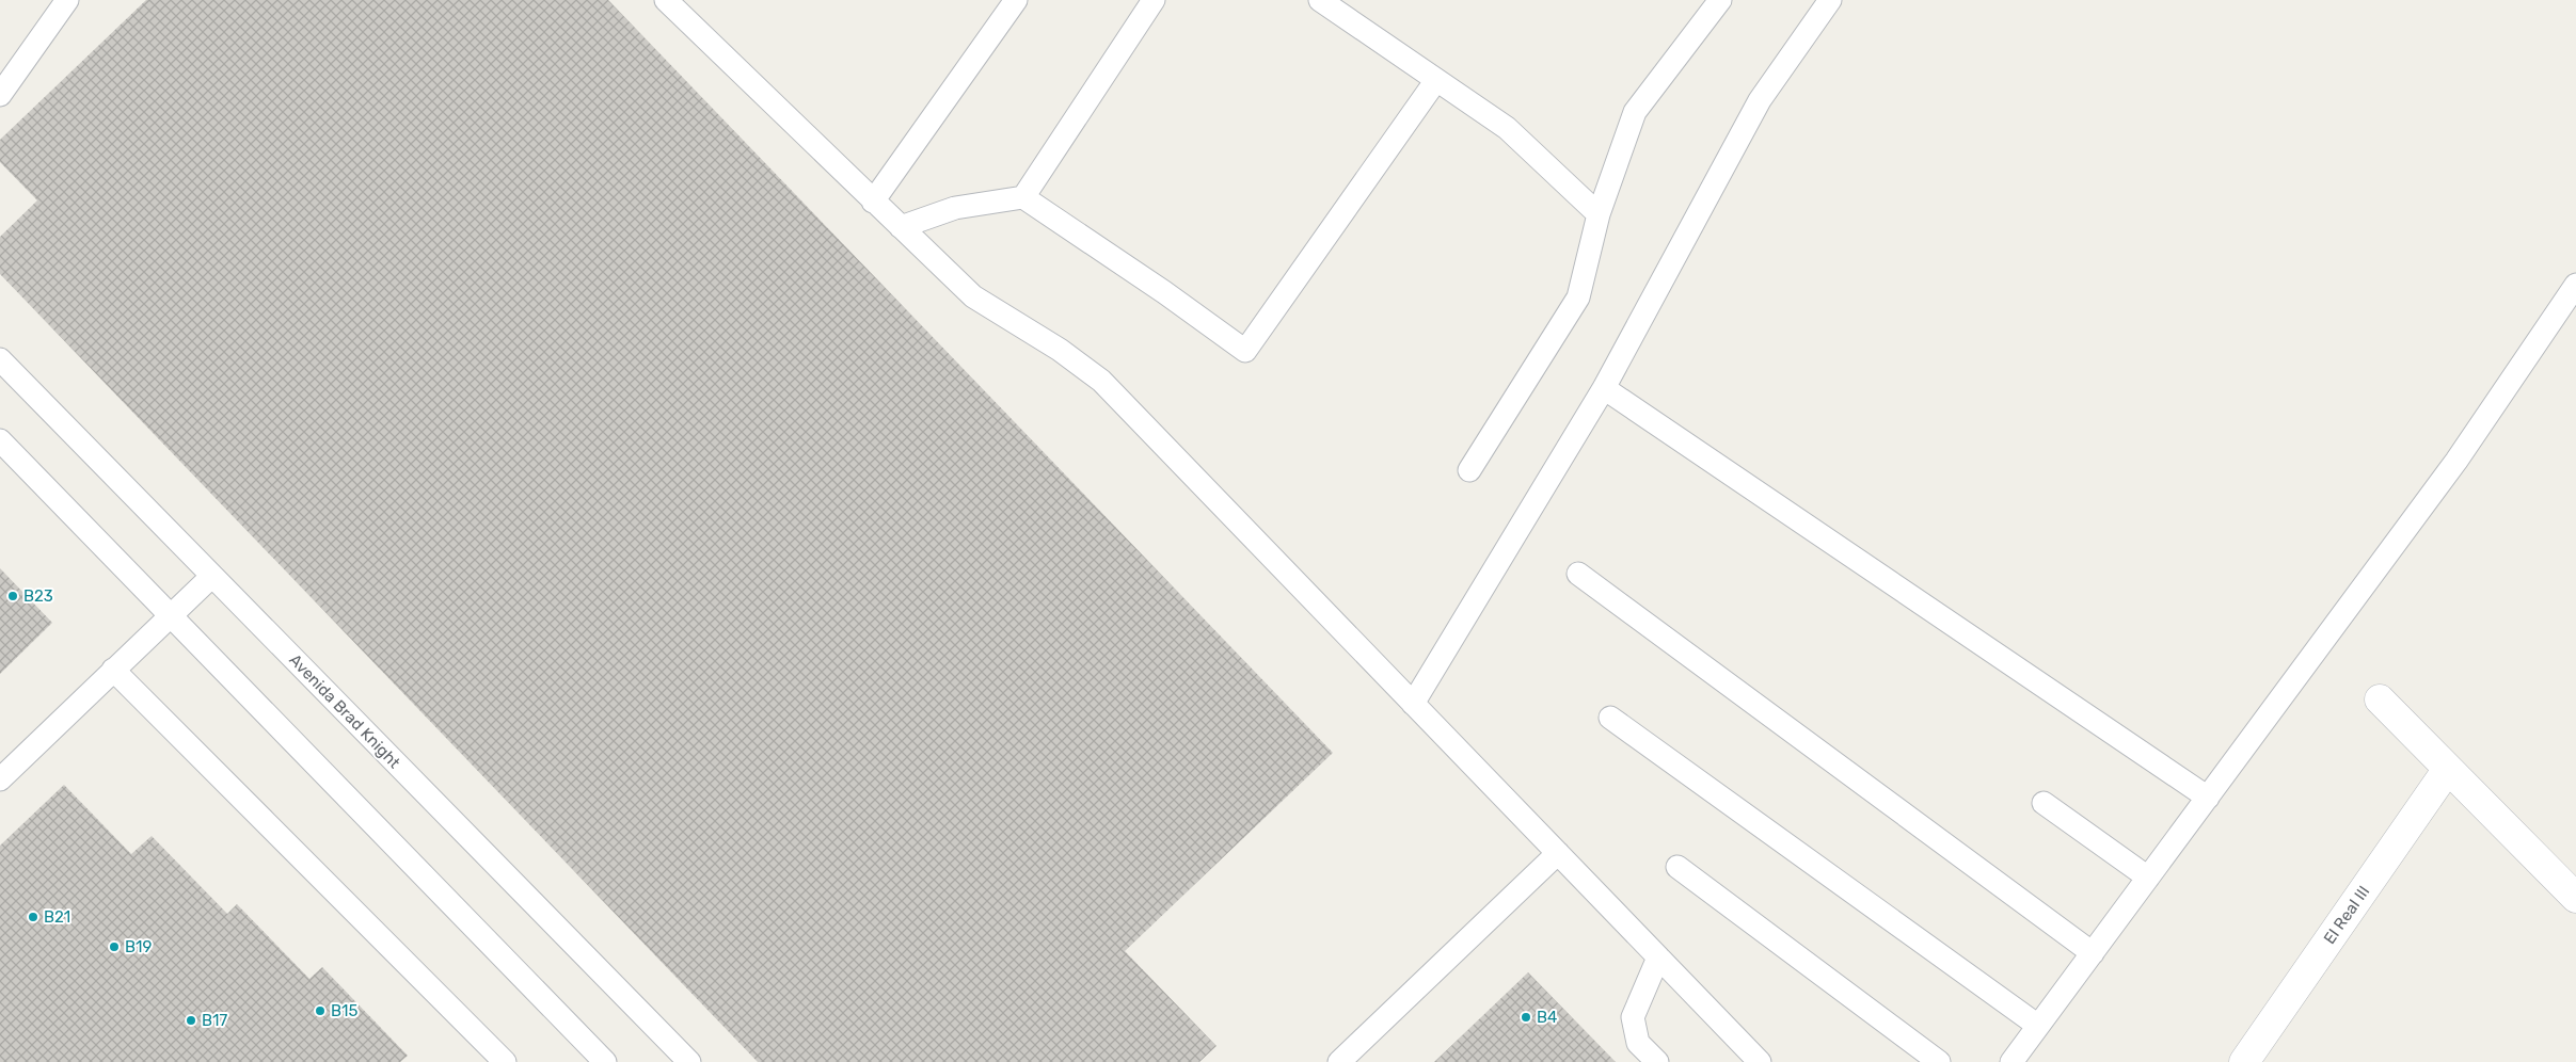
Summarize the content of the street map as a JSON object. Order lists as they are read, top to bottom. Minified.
{"streets":{"street":["El Real III"],"lane":["Avenida Brad Knight"]},"places":["B23","B21","B19","B15","B4","B17"]}
